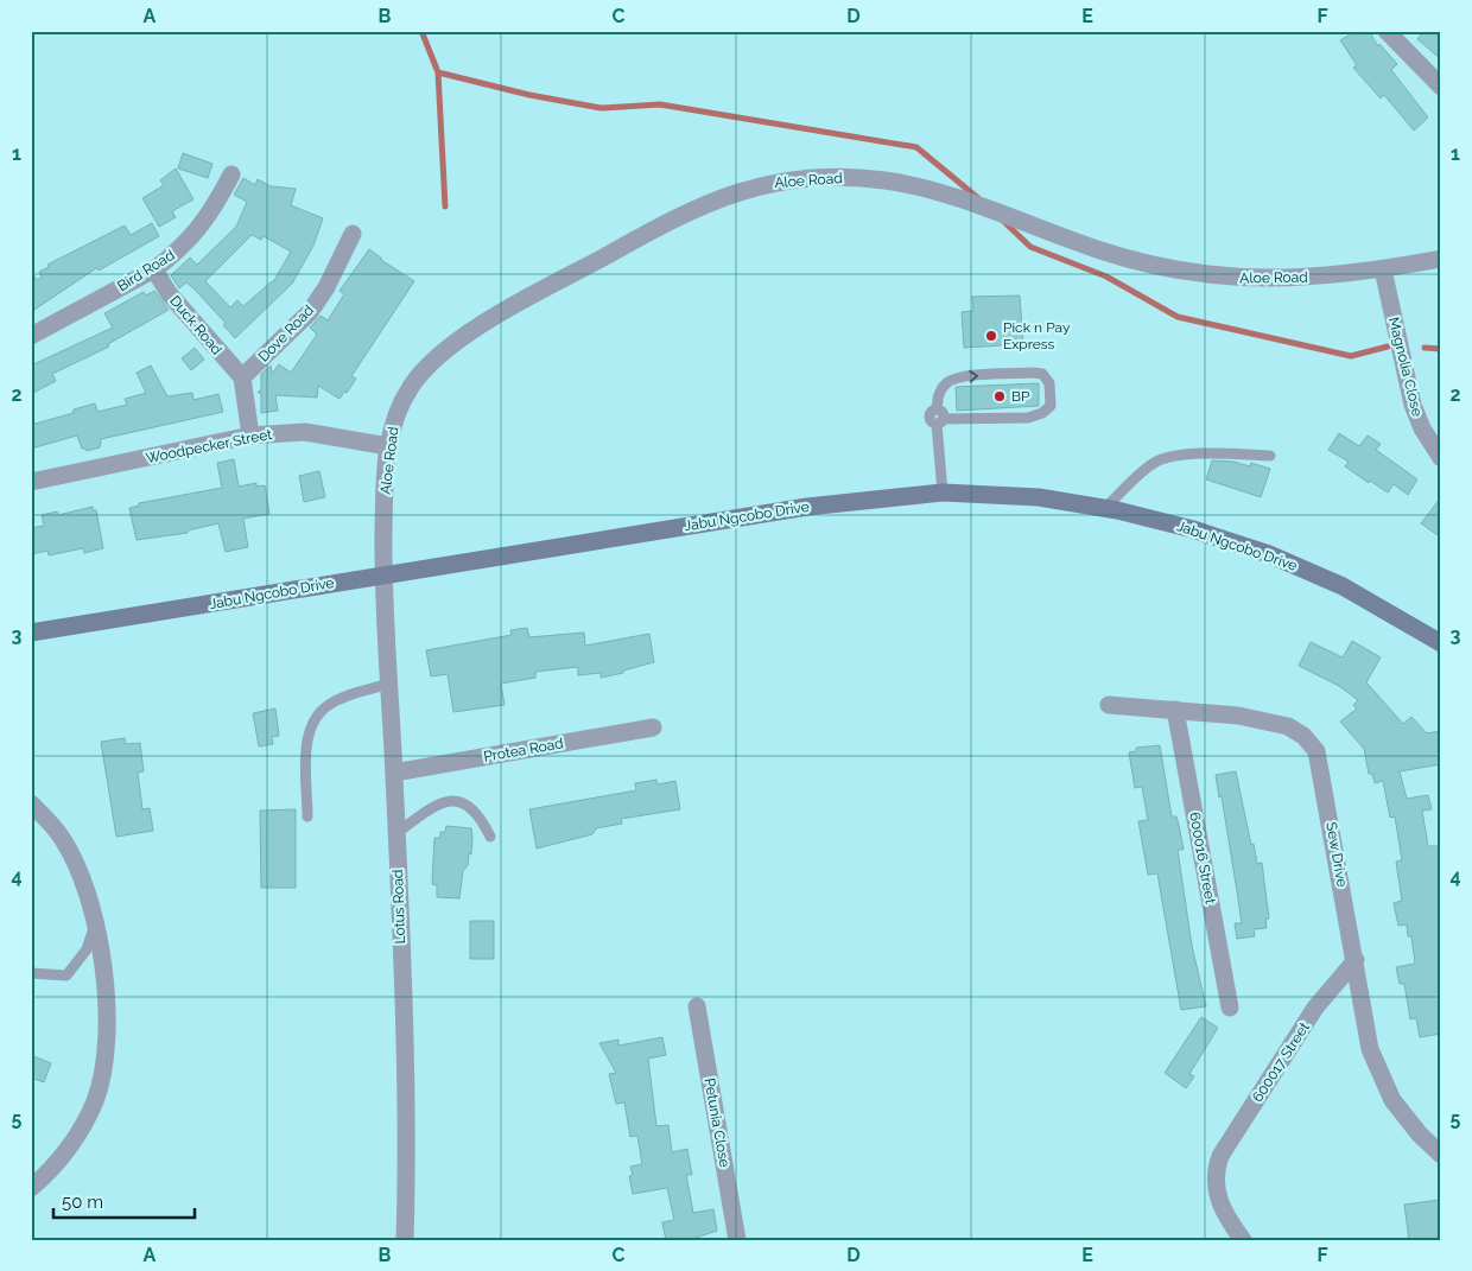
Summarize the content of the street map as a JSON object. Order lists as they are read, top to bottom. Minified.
{"streets":{"main road":["Jabu Ngcobo Drive"],"street":["Aloe Road","Bird Road","Duck Road","Dove Road","Magnolia Close","Woodpecker Street","Protea Road","Sew Drive","600016 Street","Lotus Road","600017 Street","Petunia Close"]},"crossings":[["Aloe Road","Magnolia Close"],["Aloe Road","Woodpecker Street"],["Aloe Road","Jabu Ngcobo Drive"],["Aloe Road","Lotus Road"],["Bird Road","Duck Road"],["Duck Road","Dove Road"],["Jabu Ngcobo Drive","Lotus Road"],["Protea Road","Lotus Road"],["Sew Drive","600016 Street"],["Sew Drive","600017 Street"]],"places":["Pick n Pay Express","BP"],"scale_bar":"50 m","grid":{"columns":["A","B","C","D","E","F"],"rows":["1","2","3","4","5"]}}
